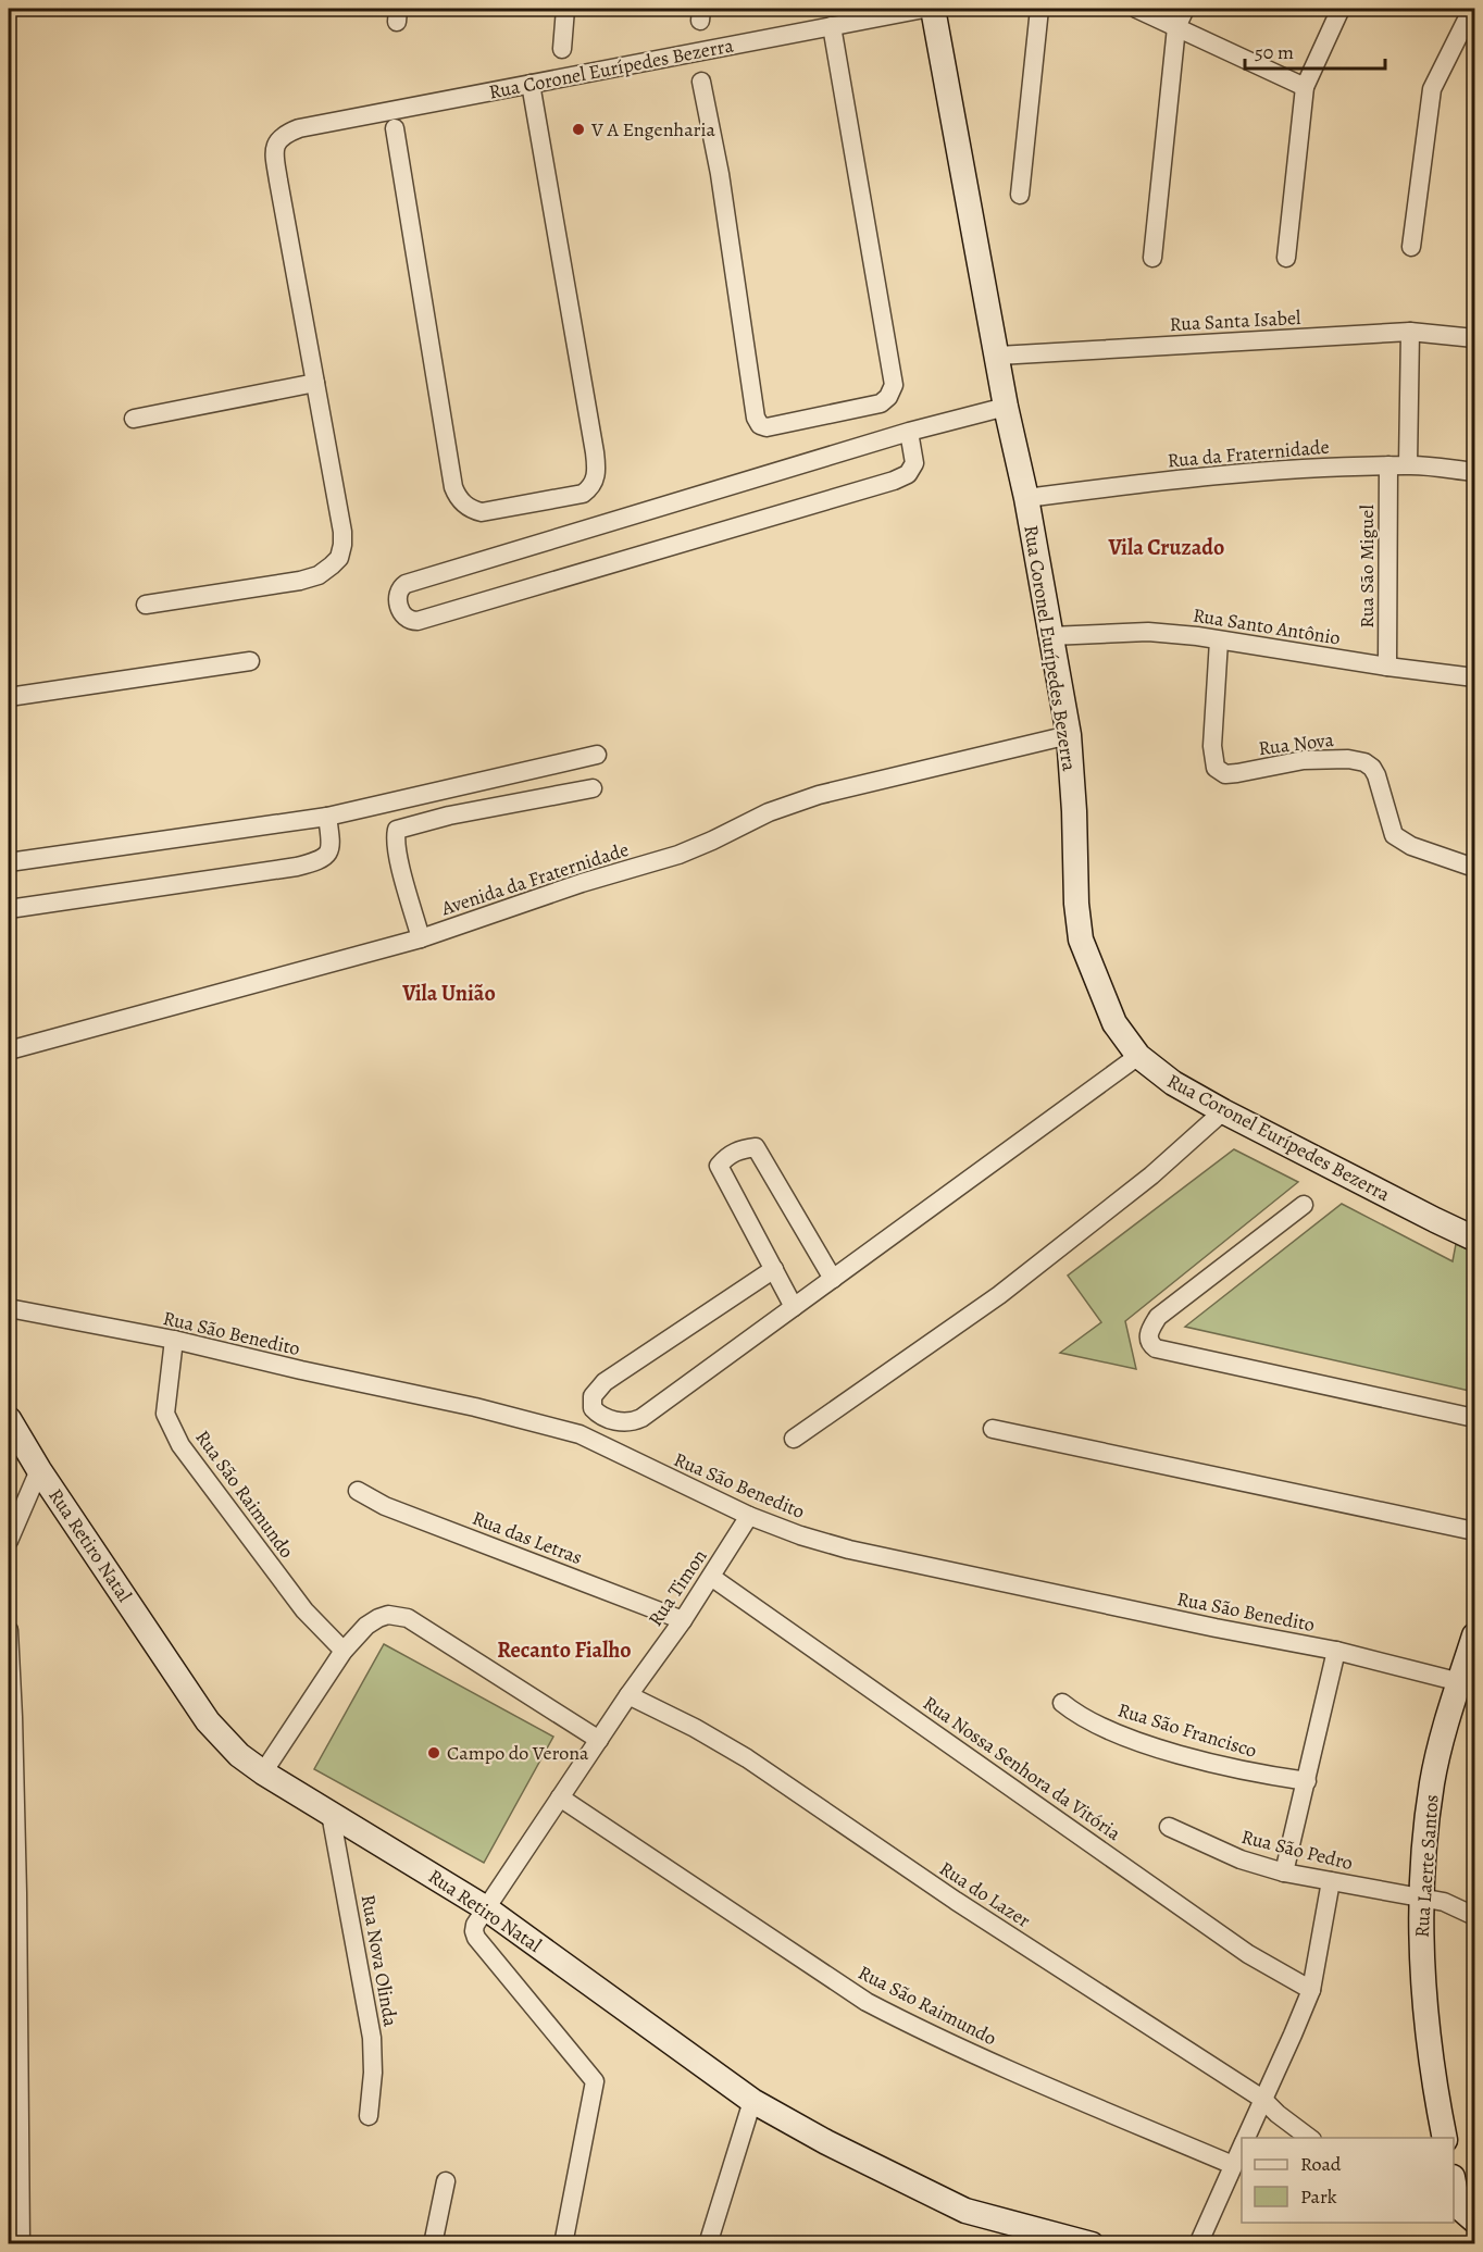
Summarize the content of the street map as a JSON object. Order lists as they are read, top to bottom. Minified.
{"streets":{"street":["Rua Coronel Eurípedes Bezerra","Rua Santa Isabel","Rua da Fraternidade","Rua São Miguel","Rua Santo Antônio","Rua Nova","Avenida da Fraternidade","Rua São Benedito","Rua São Raimundo","Rua das Letras","Rua Retiro Natal","Rua Timon","Rua São Francisco","Rua Nossa Senhora da Vitória","Rua São Pedro","Rua Laerte Santos","Rua do Lazer","Rua Nova Olinda"]},"crossings":[["Rua Coronel Eurípedes Bezerra","Rua Santa Isabel"],["Rua Coronel Eurípedes Bezerra","Rua da Fraternidade"],["Rua Coronel Eurípedes Bezerra","Rua Santo Antônio"],["Rua Coronel Eurípedes Bezerra","Avenida da Fraternidade"],["Rua da Fraternidade","Rua São Miguel"],["Rua São Miguel","Rua Santo Antônio"],["Rua Santo Antônio","Rua Nova"],["Rua São Benedito","Rua São Raimundo"],["Rua São Benedito","Rua Timon"],["Rua São Benedito","Rua Laerte Santos"],["Rua São Raimundo","Rua Timon"],["Rua das Letras","Rua Timon"],["Rua Retiro Natal","Rua Timon"],["Rua Retiro Natal","Rua Nova Olinda"],["Rua Timon","Rua Nossa Senhora da Vitória"],["Rua Timon","Rua do Lazer"],["Rua São Pedro","Rua Laerte Santos"]],"districts":["Vila Cruzado","Vila União","Recanto Fialho"],"places":["V A Engenharia","Campo do Verona"],"legend":["Road","Park"],"scale_bar":"50 m"}
